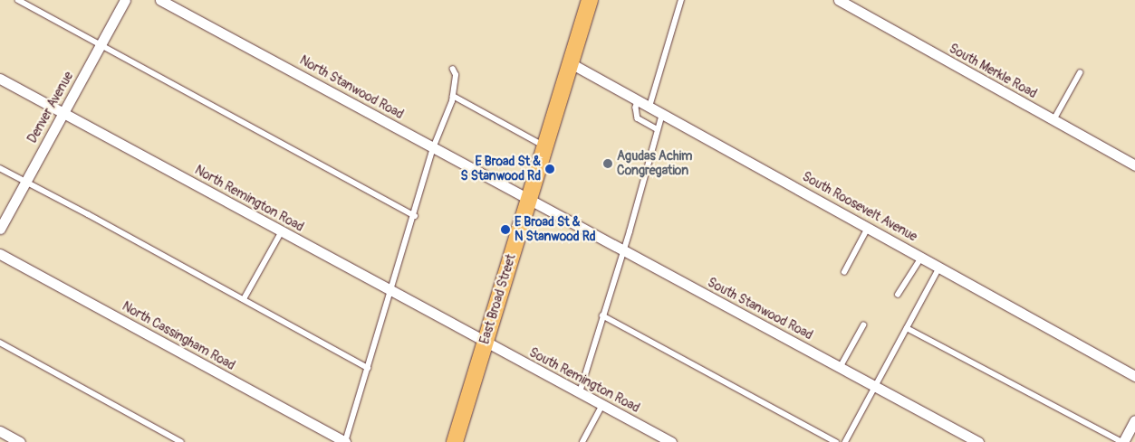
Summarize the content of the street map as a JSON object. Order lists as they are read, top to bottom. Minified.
{"streets":{"main road":["East Broad Street"],"street":["South Merkle Road","North Stanwood Road","Denver Avenue","North Remington Road","South Roosevelt Avenue","South Stanwood Road","North Cassingham Road","South Remington Road"]},"crossings":[["North Stanwood Road","East Broad Street"],["North Stanwood Road","South Stanwood Road"],["Denver Avenue","North Remington Road"],["North Remington Road","East Broad Street"],["North Remington Road","South Remington Road"],["South Roosevelt Avenue","East Broad Street"],["East Broad Street","South Stanwood Road"],["East Broad Street","South Remington Road"]],"places":["Agudas Achim Congregation","E Broad St & S Stanwood Rd","E Broad St & N Stanwood Rd"]}
